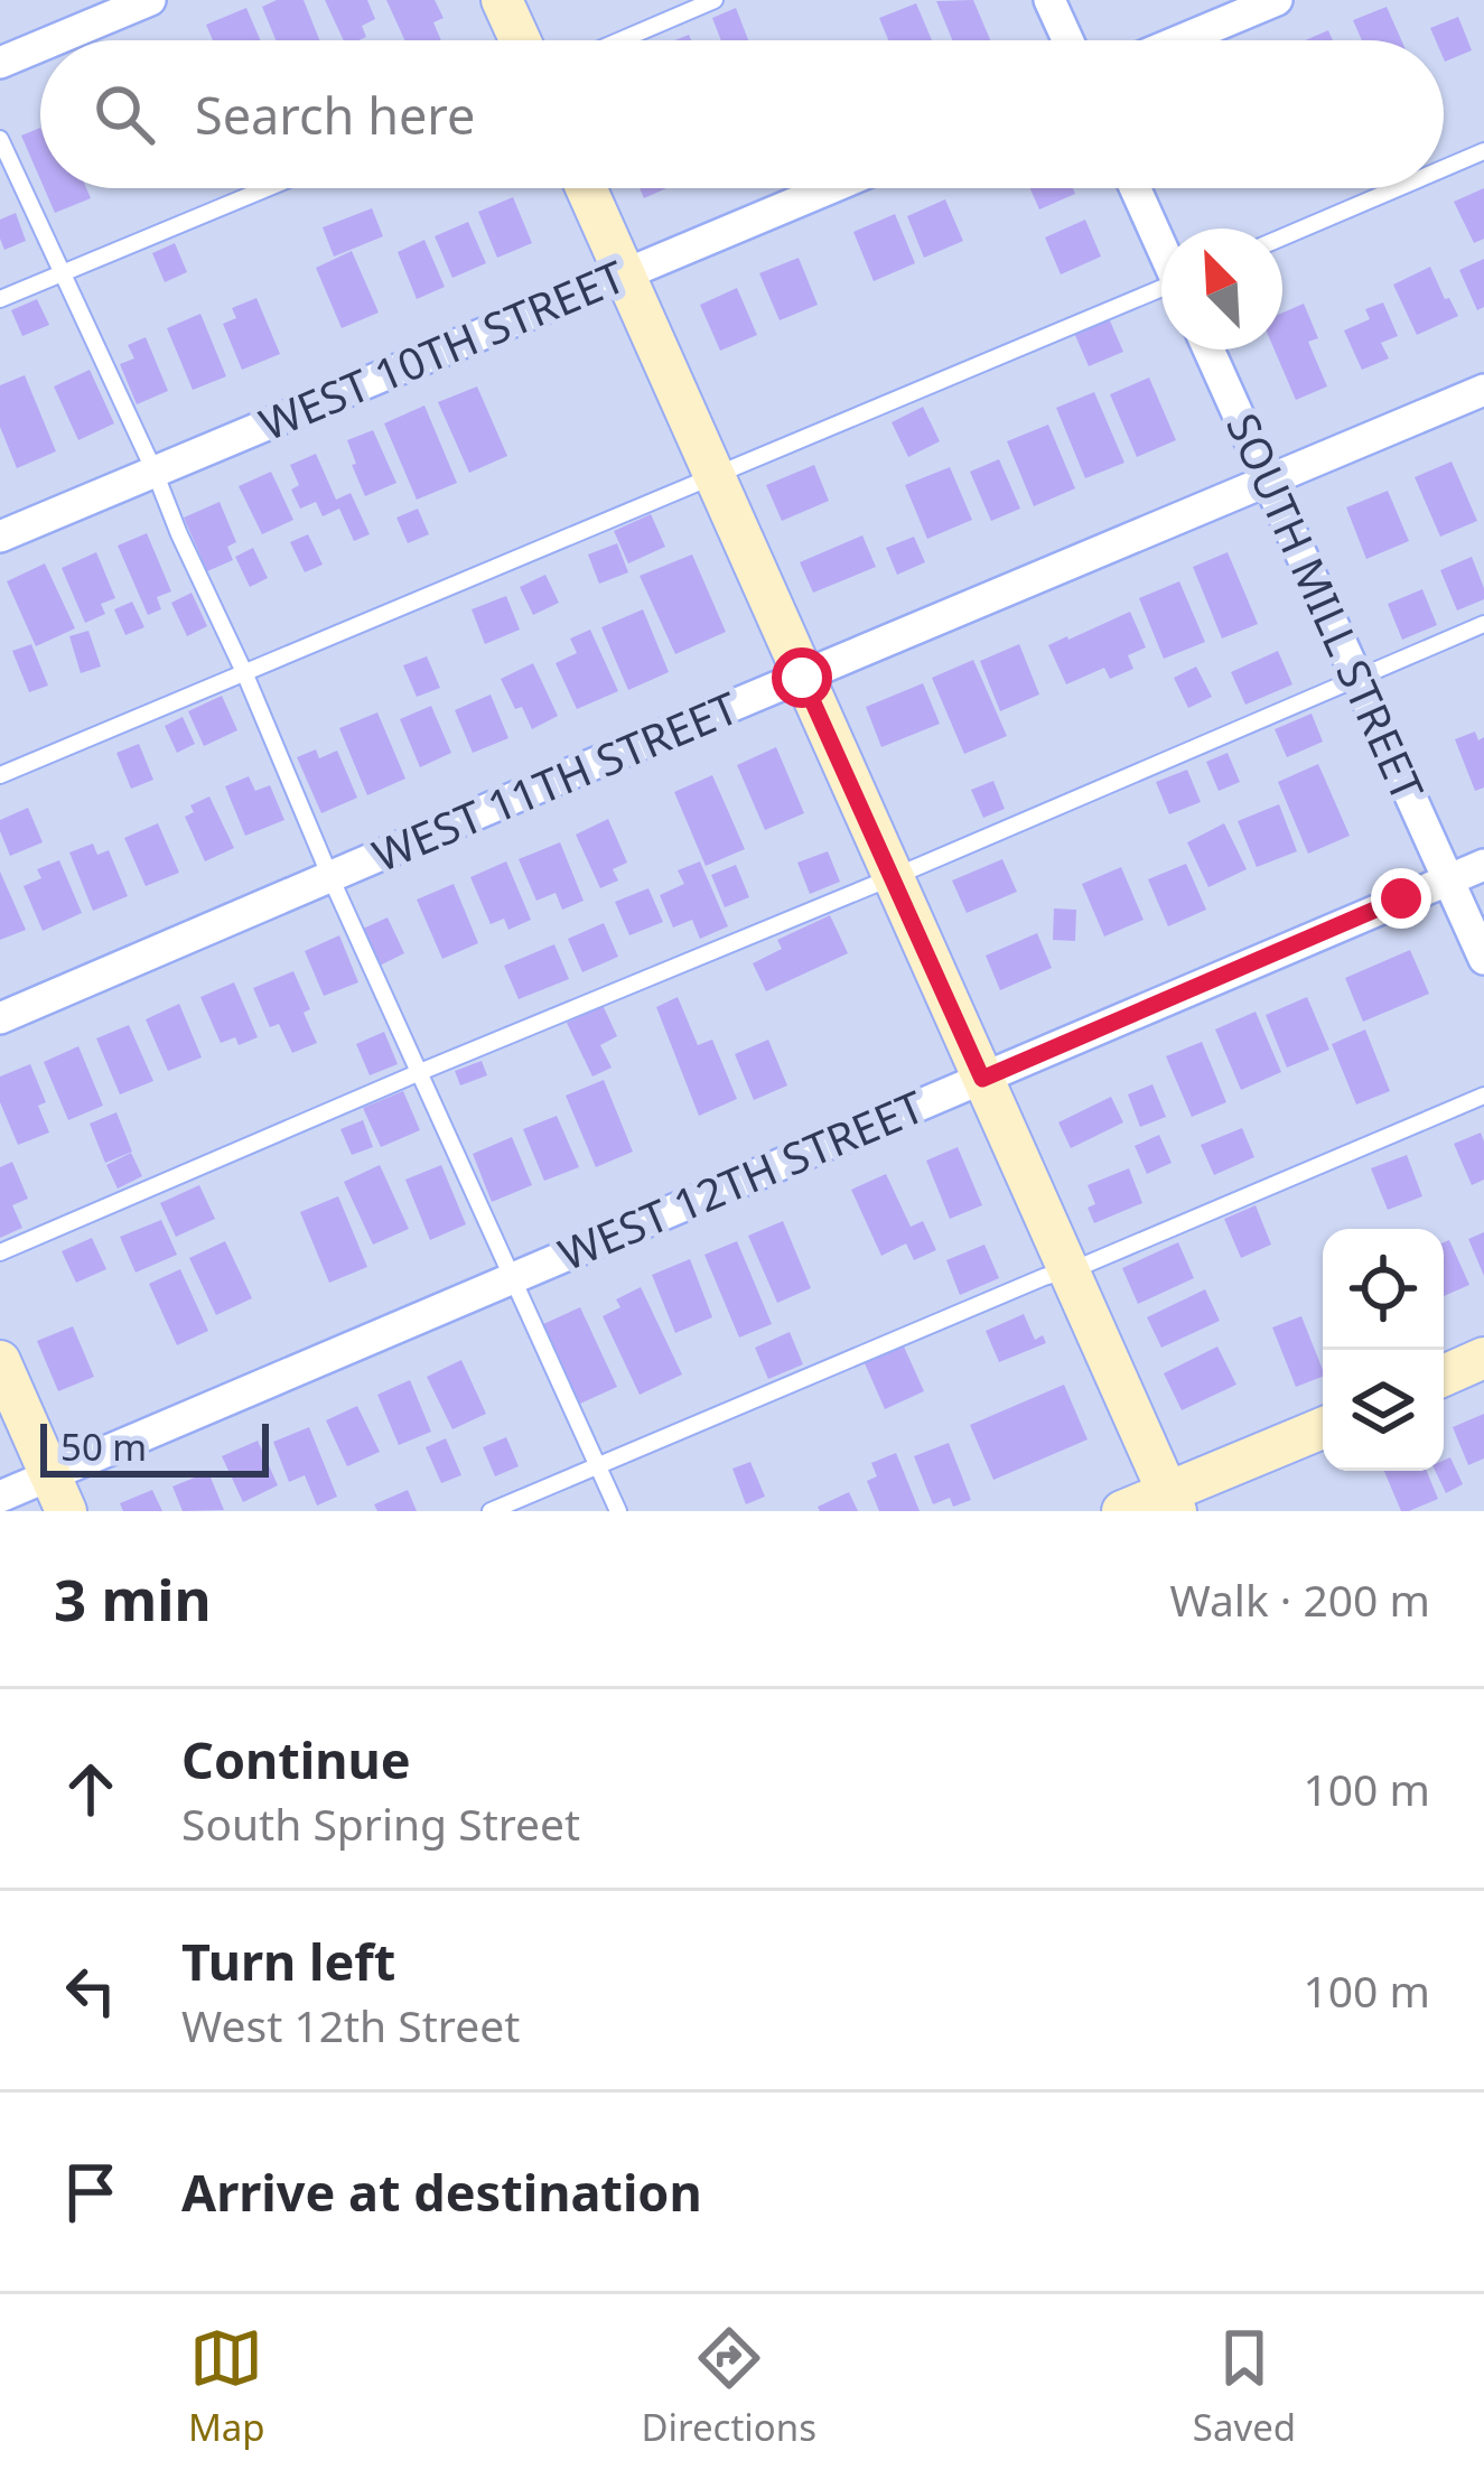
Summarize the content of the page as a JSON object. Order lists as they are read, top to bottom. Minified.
{"streets":{"street":["WEST 10TH STREET","SOUTH MILL STREET","WEST 11TH STREET","WEST 12TH STREET"]},"crossings":[["SOUTH MILL STREET","WEST 11TH STREET"],["SOUTH MILL STREET","WEST 12TH STREET"]],"scale_bar":"50 m","north":"top left","page":{"search":"Search here","scale":"50 m","heading":["3 min","Walk · 200 m"],"list":[["Continue","South Spring Street","100 m"],["Turn left","West 12th Street","100 m"],"Arrive at destination"],"nav":["Map","Directions","Saved"]}}
